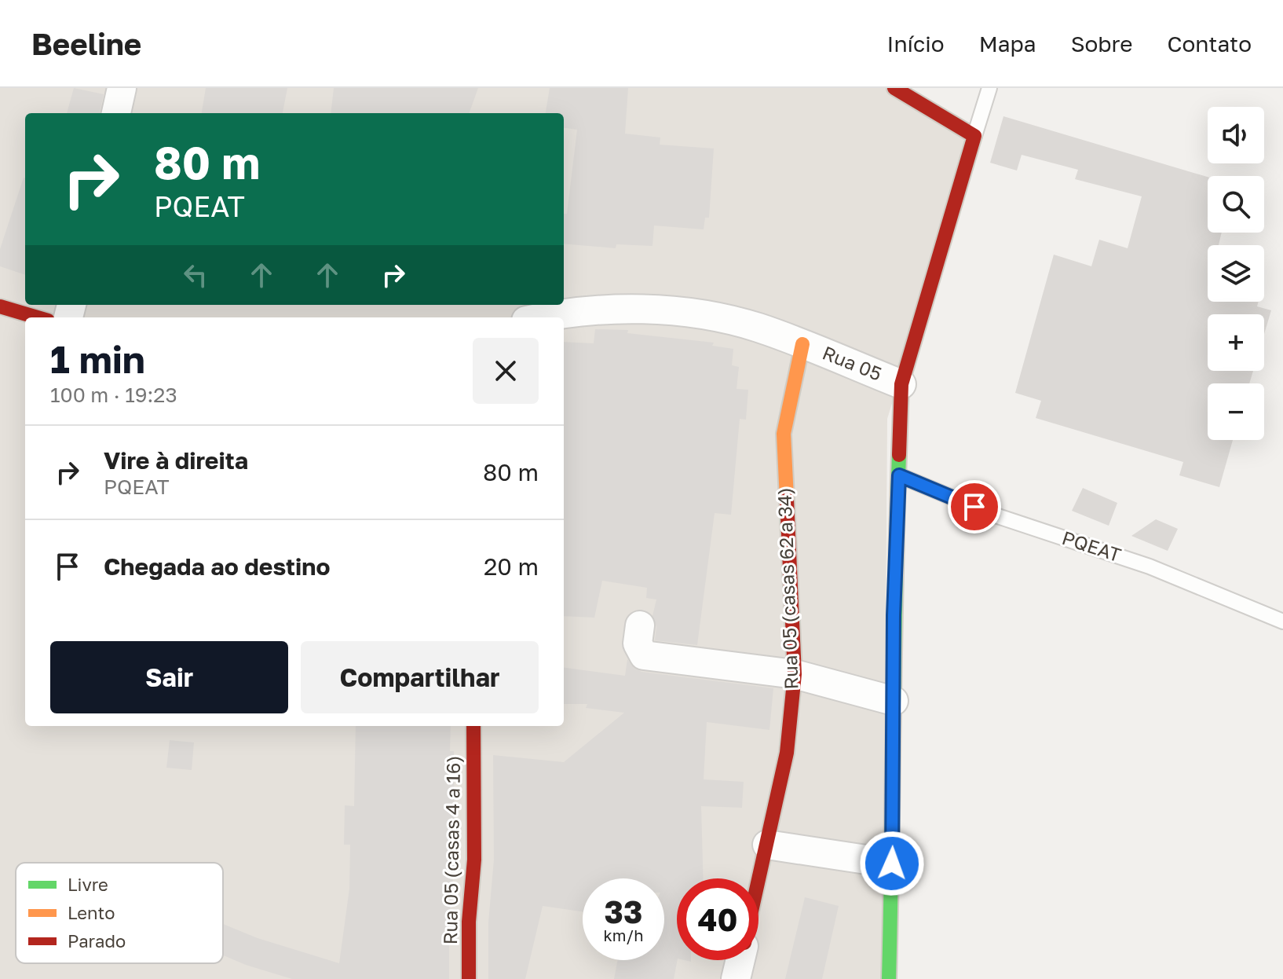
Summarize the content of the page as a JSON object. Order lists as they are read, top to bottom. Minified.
{"streets":{"street":["Rua 05","Rua 05 (casas 62 a 34)","Rua 05 (casas 4 a 16)"],"lane":["PQEAT"]},"crossings":[["Rua 05","Rua 05 (casas 62 a 34)"]],"legend":["Livre","Lento","Parado"],"page":{"header":"Beeline","nav":["Início","Mapa","Sobre","Contato"],"map_buttons":["+","−"],"turn":["80 m","PQEAT"],"heading":["1 min","100 m · 19:23"],"list":[{"name":"Vire à direita","note":"PQEAT","value":"80 m"},{"name":"Chegada ao destino","value":"20 m"}],"buttons":["Sair","Compartilhar"],"speed":"33 km/h","limit":"40"}}
